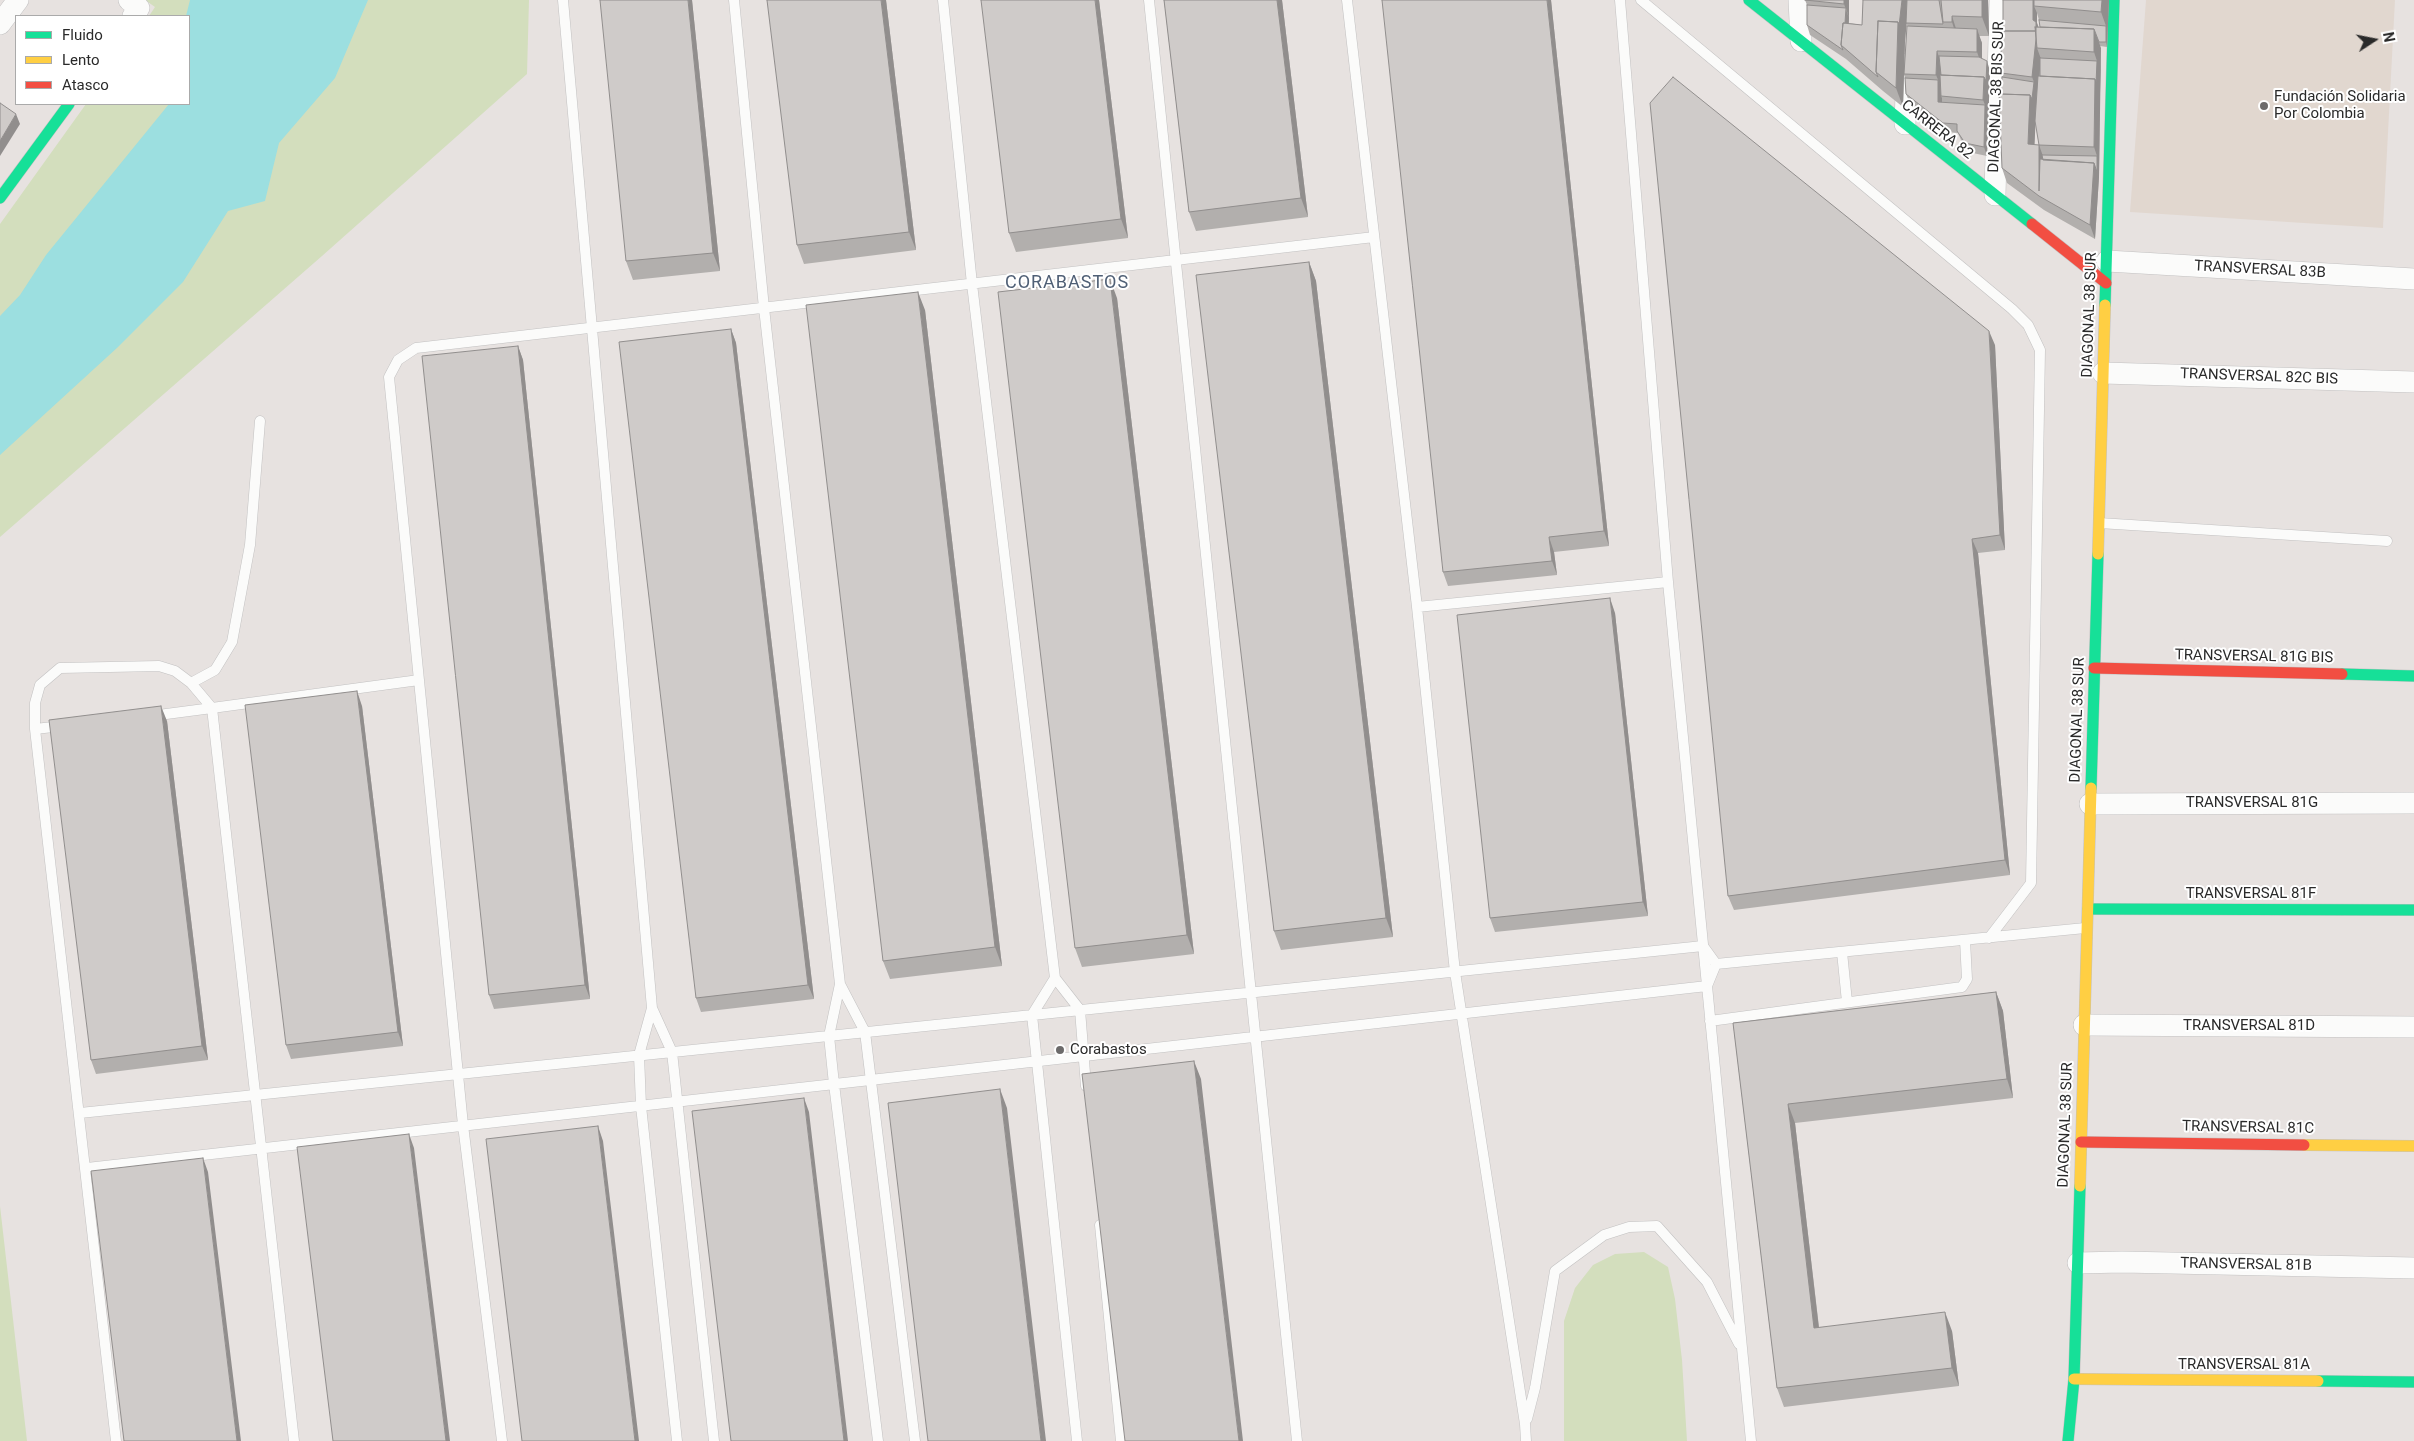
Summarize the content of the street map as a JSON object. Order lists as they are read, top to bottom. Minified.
{"streets":{"street":["DIAGONAL 38 BIS SUR","CARRERA 82","TRANSVERSAL 83B","DIAGONAL 38 SUR","TRANSVERSAL 82C BIS","TRANSVERSAL 81G BIS","TRANSVERSAL 81G","TRANSVERSAL 81F","TRANSVERSAL 81D","TRANSVERSAL 81C","TRANSVERSAL 81B","TRANSVERSAL 81A"]},"crossings":[["DIAGONAL 38 BIS SUR","CARRERA 82"],["CARRERA 82","DIAGONAL 38 SUR"],["TRANSVERSAL 83B","DIAGONAL 38 SUR"],["DIAGONAL 38 SUR","TRANSVERSAL 82C BIS"],["DIAGONAL 38 SUR","TRANSVERSAL 81G BIS"],["DIAGONAL 38 SUR","TRANSVERSAL 81G"],["DIAGONAL 38 SUR","TRANSVERSAL 81F"],["DIAGONAL 38 SUR","TRANSVERSAL 81D"],["DIAGONAL 38 SUR","TRANSVERSAL 81C"],["DIAGONAL 38 SUR","TRANSVERSAL 81B"],["DIAGONAL 38 SUR","TRANSVERSAL 81A"]],"districts":["CORABASTOS"],"places":["Fundación Solidaria Por Colombia","Corabastos"],"legend":["Fluido","Lento","Atasco"],"north":"right"}
